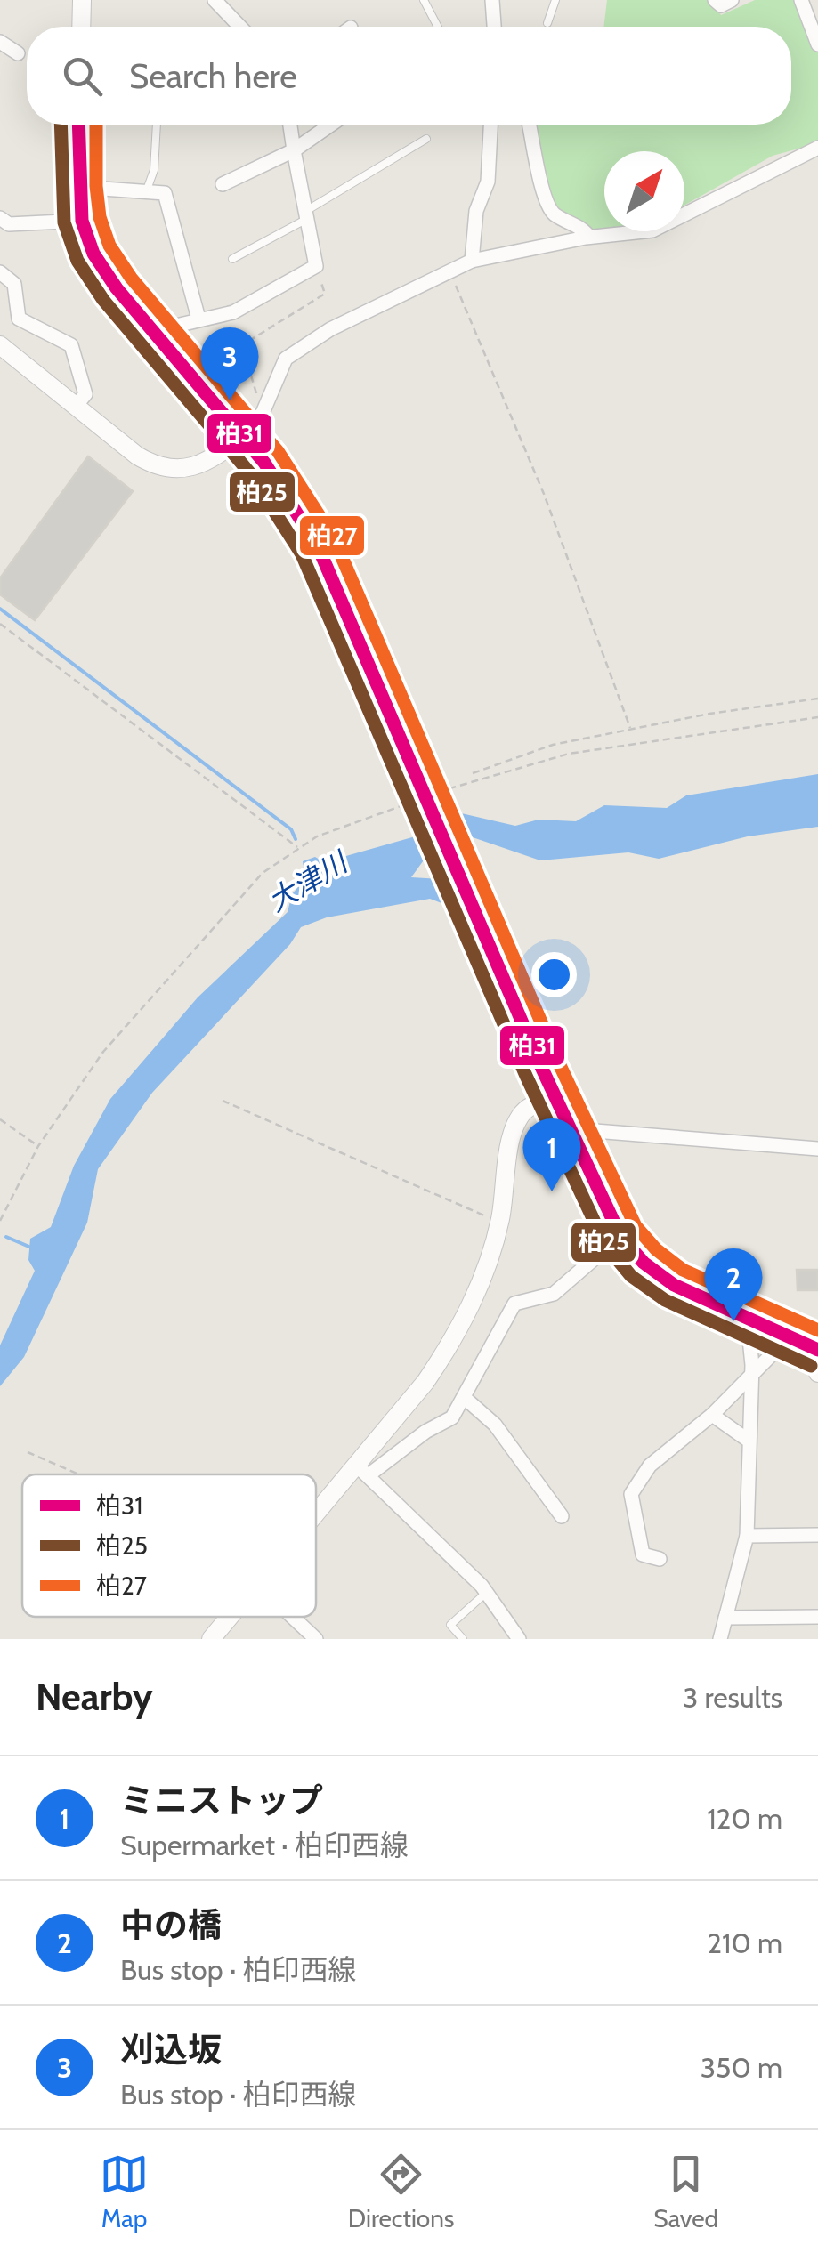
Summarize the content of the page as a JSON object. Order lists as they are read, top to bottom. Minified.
{"water":["大津川"],"lines":["transit line 柏31","transit line 柏25","transit line 柏27"],"legend":["柏31","柏25","柏27"],"north":"top right","page":{"search":"Search here","pins":["3","1","2"],"heading":["Nearby","3 results"],"list":[{"mark":"1","name":"ミニストップ","note":"Supermarket · 柏印西線","value":"120 m"},{"mark":"2","name":"中の橋","note":"Bus stop · 柏印西線","value":"210 m"},{"mark":"3","name":"刈込坂","note":"Bus stop · 柏印西線","value":"350 m"}],"nav":["Map","Directions","Saved"]}}
